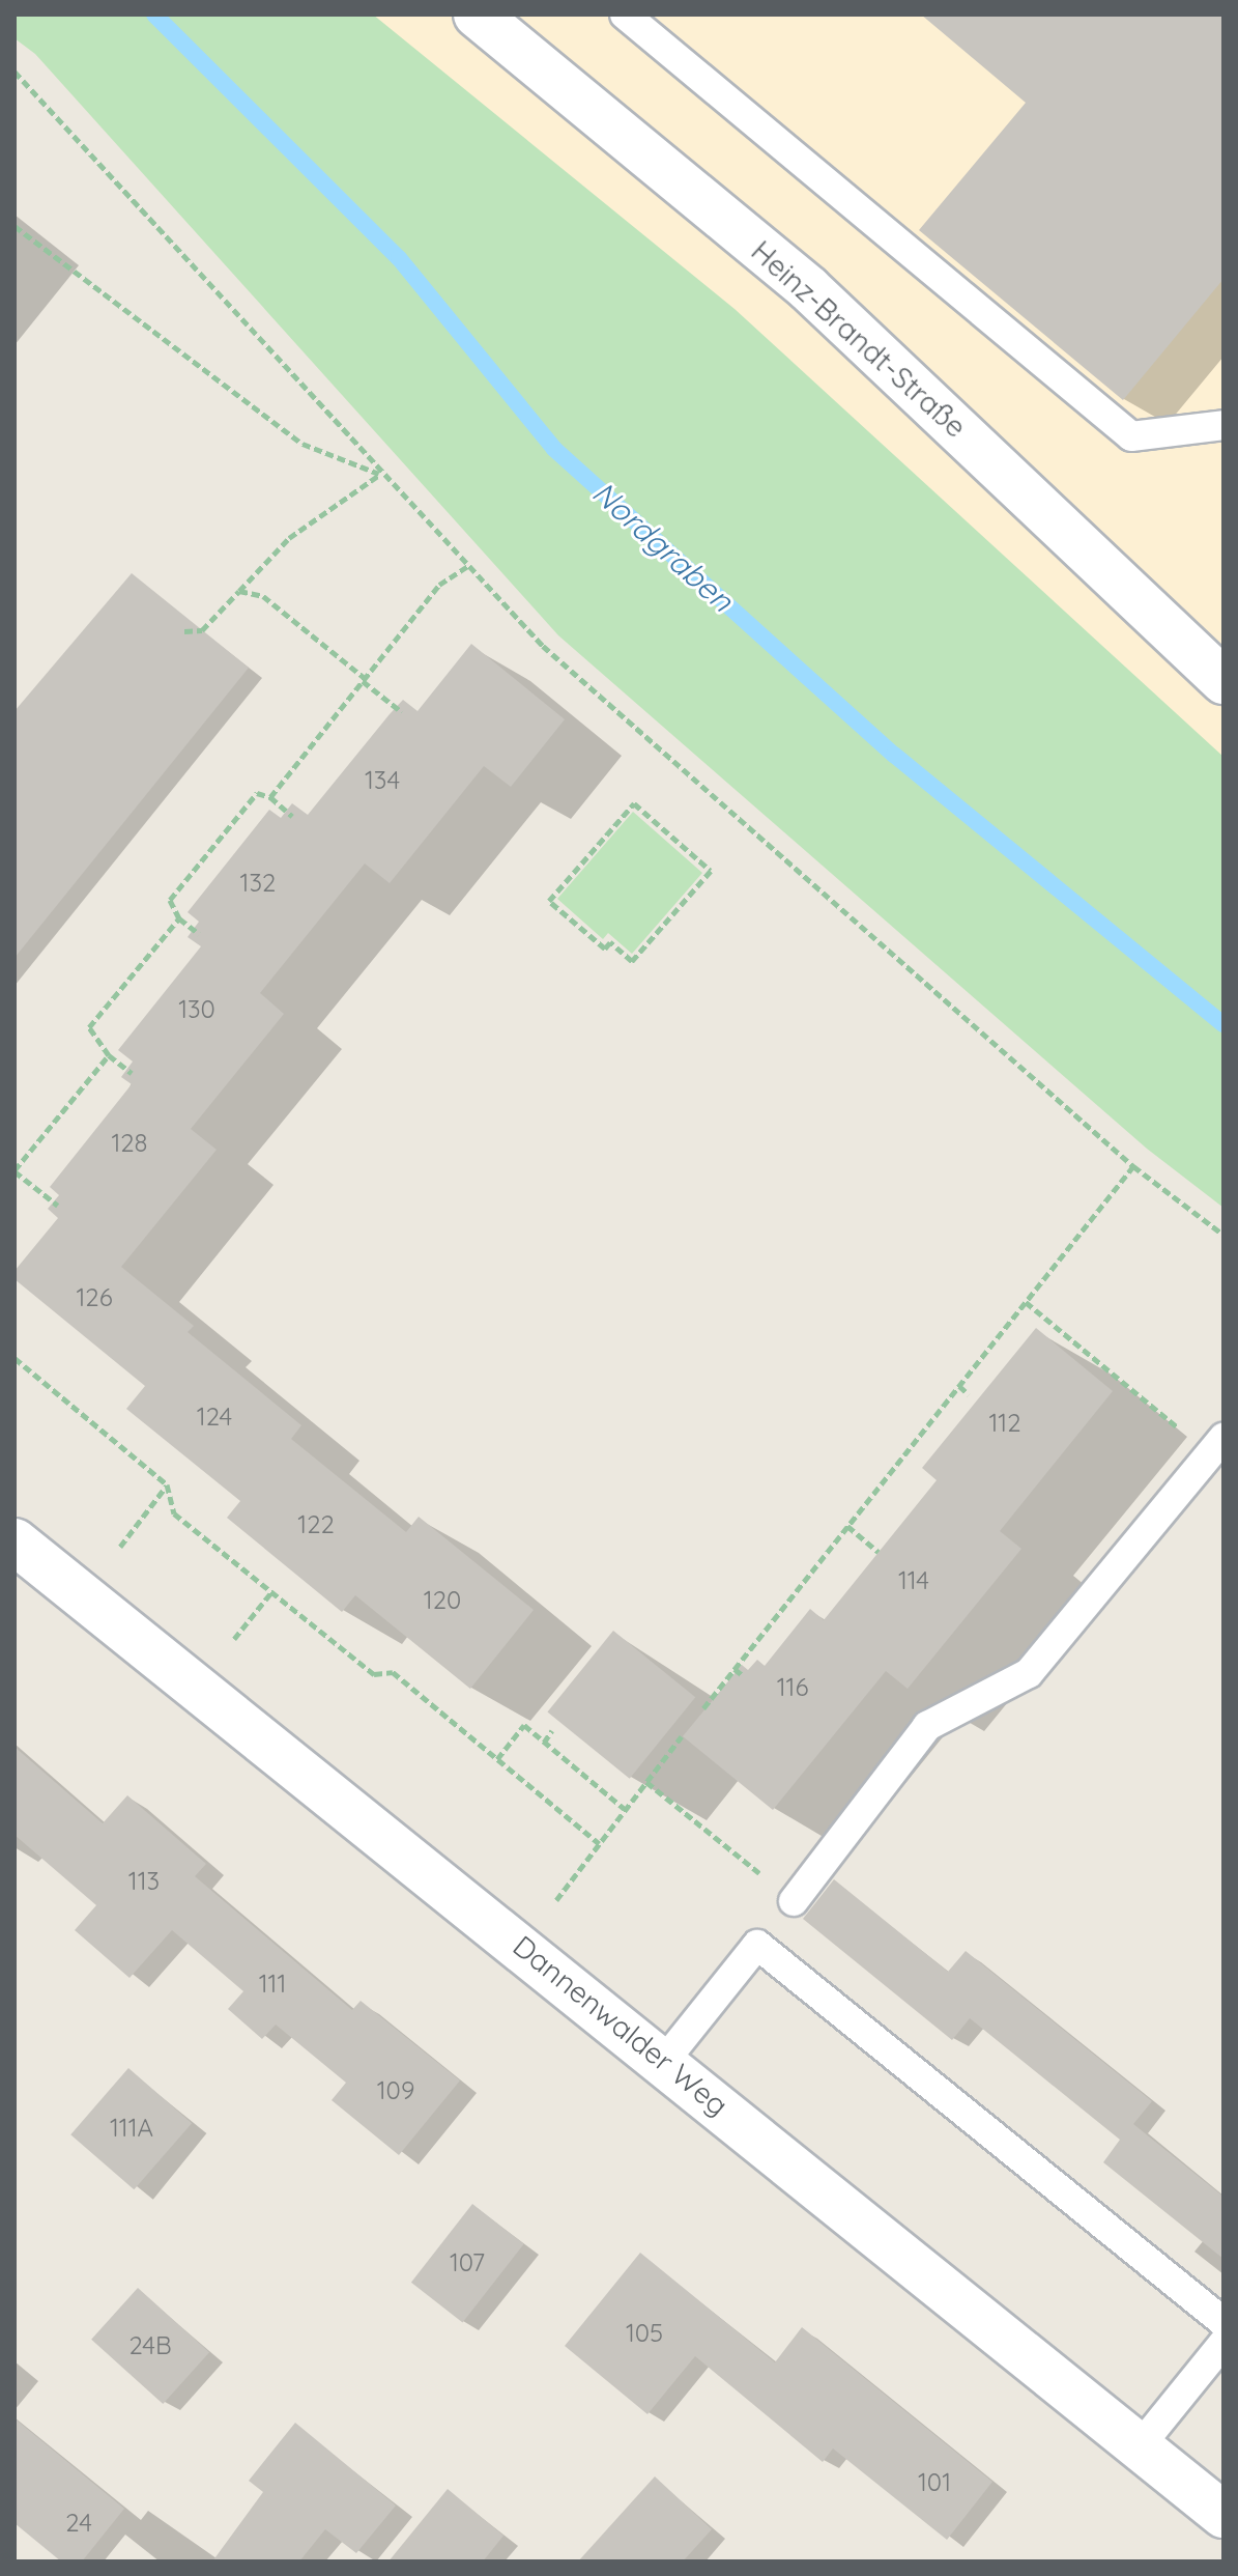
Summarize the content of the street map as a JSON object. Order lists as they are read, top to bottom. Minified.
{"streets":{"street":["Heinz-Brandt-Straße","Dannenwalder Weg"]},"water":["Nordgraben"],"house_numbers":["134","132","130","128","126","124","112","122","114","120","116","113","111","109","111A","107","105","24B","101","24"]}
